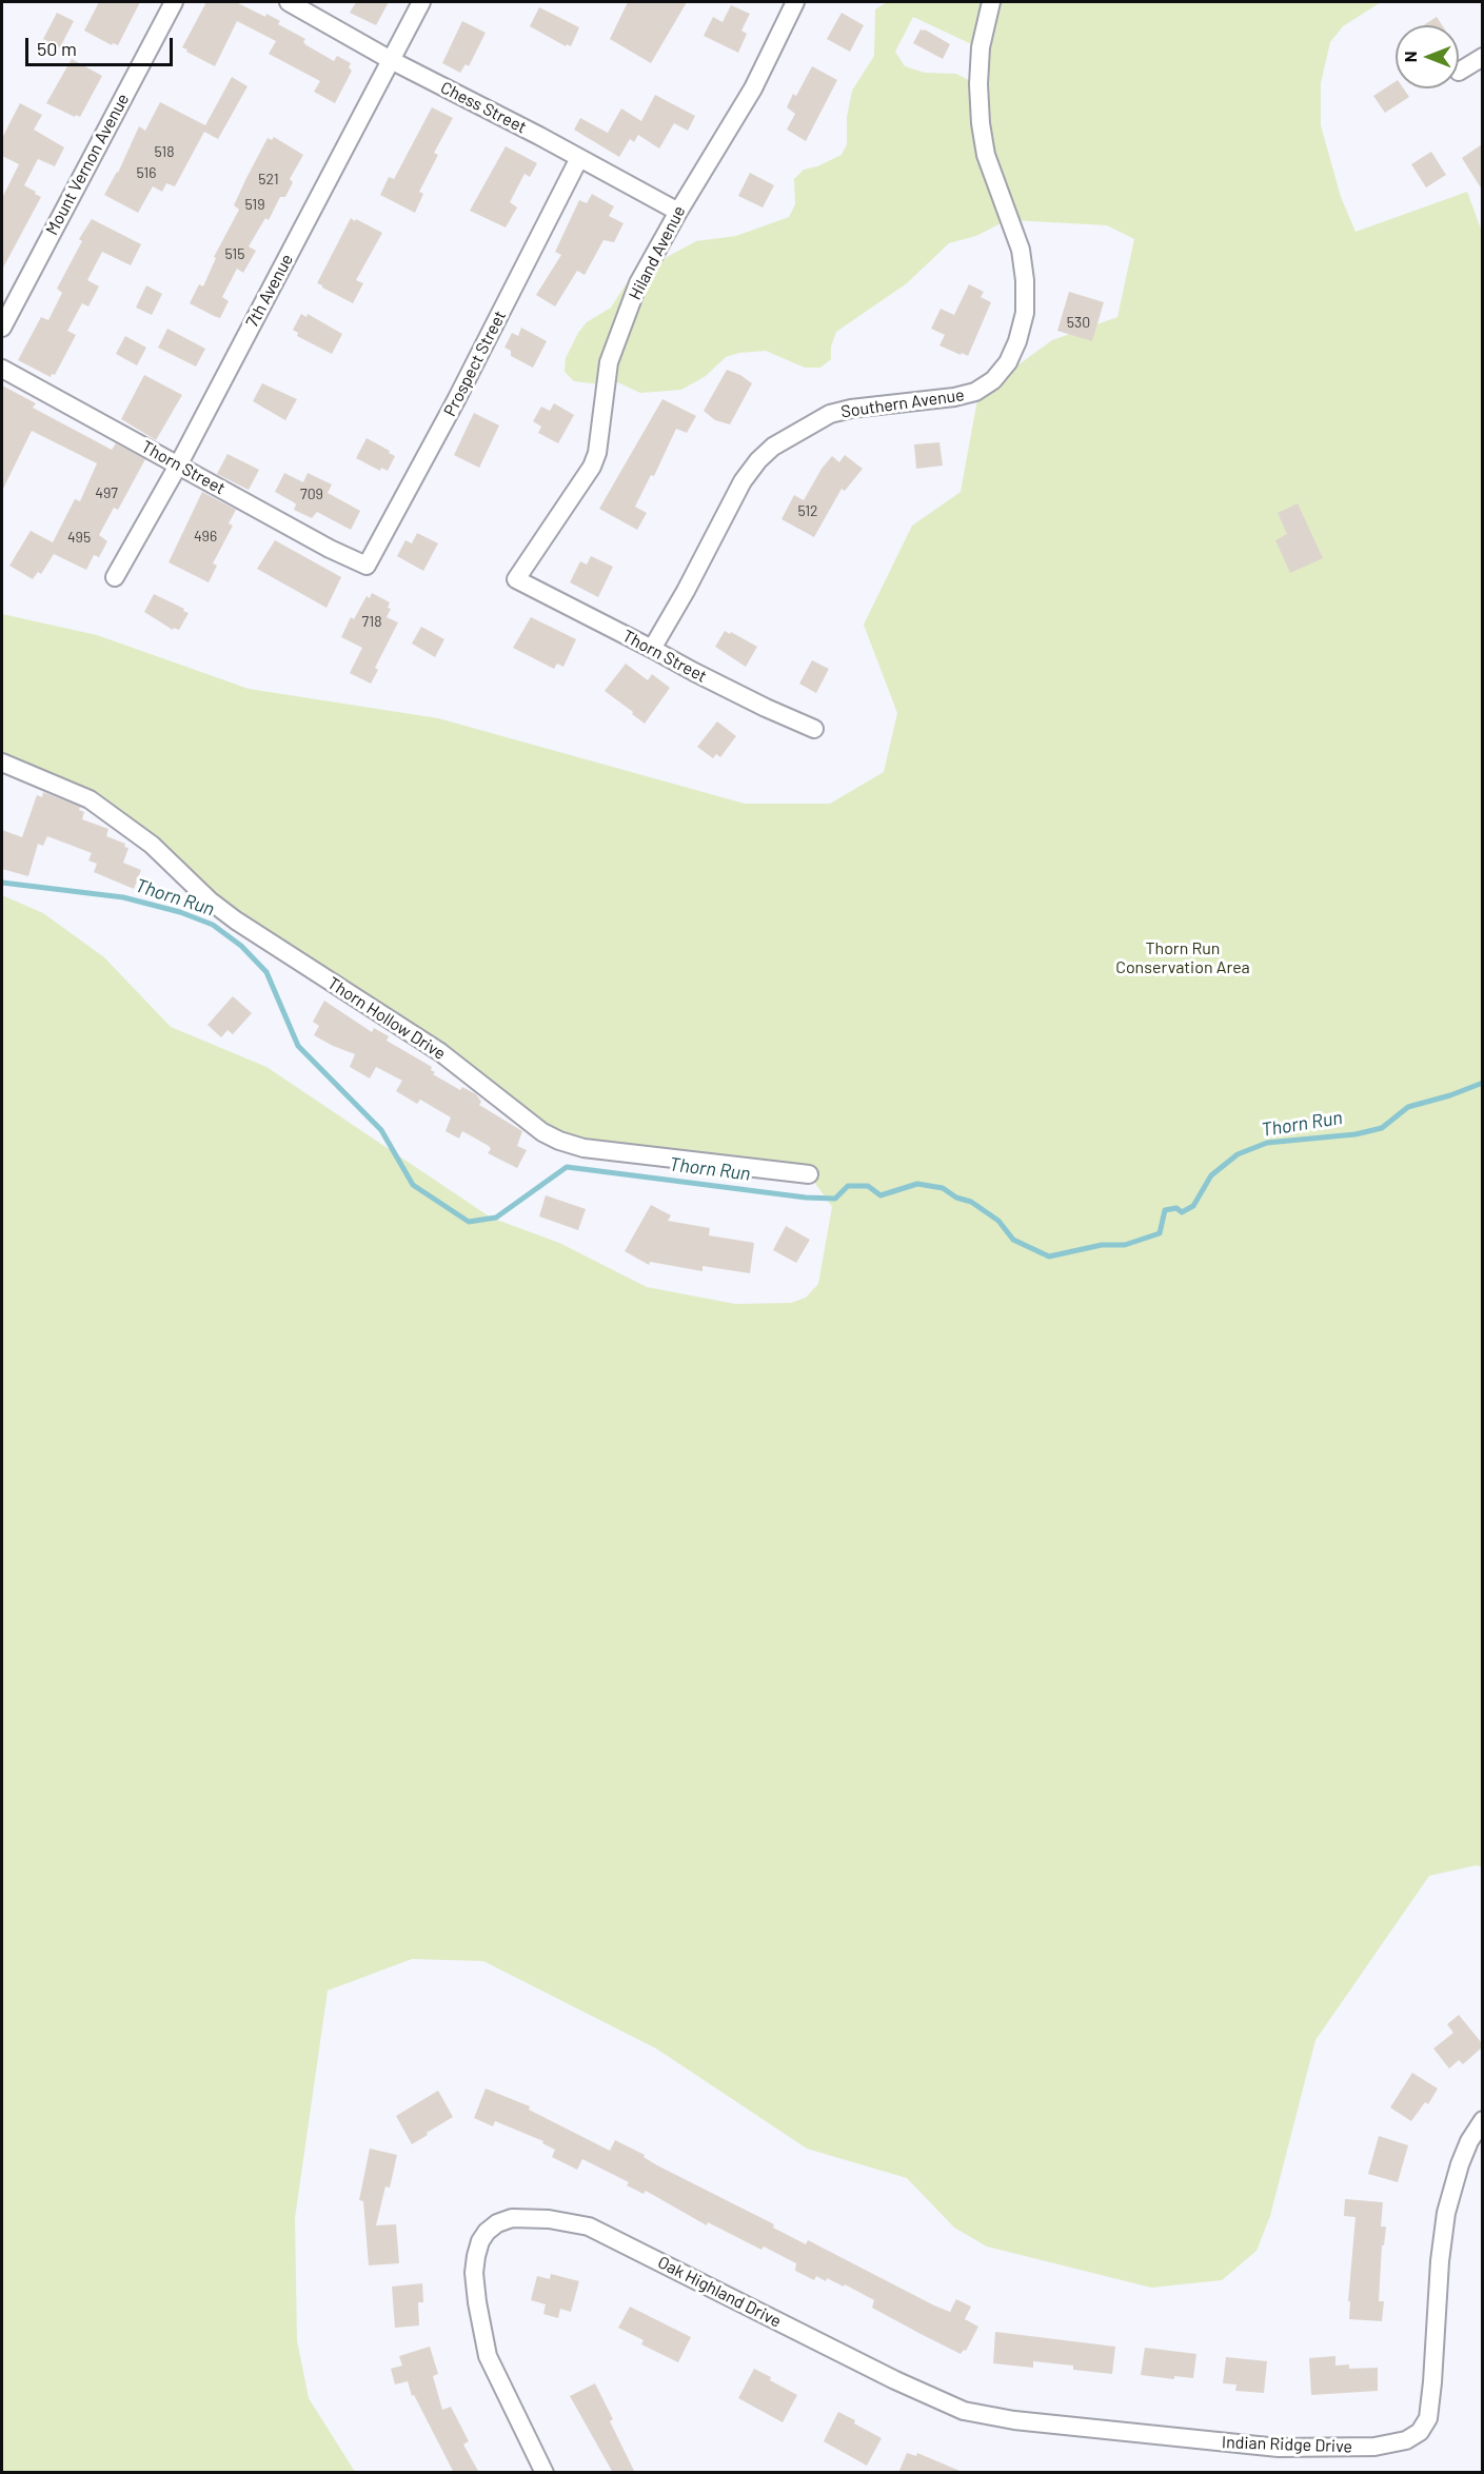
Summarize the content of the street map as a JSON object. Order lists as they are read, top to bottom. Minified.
{"streets":{"street":["Chess Street","Mount Vernon Avenue","Hiland Avenue","7th Avenue","Prospect Street","Southern Avenue","Thorn Street","Thorn Hollow Drive","Oak Highland Drive","Indian Ridge Drive"]},"crossings":[["Chess Street","Hiland Avenue"],["Chess Street","7th Avenue"],["Chess Street","Prospect Street"],["Hiland Avenue","Thorn Street"],["7th Avenue","Thorn Street"],["Prospect Street","Thorn Street"],["Southern Avenue","Thorn Street"],["Oak Highland Drive","Indian Ridge Drive"]],"water":["Thorn Run"],"parks":["Thorn Run Conservation Area"],"house_numbers":["518","516","521","519","515","530","497","709","512","496","495","718"],"scale_bar":"50 m","north":"left"}
